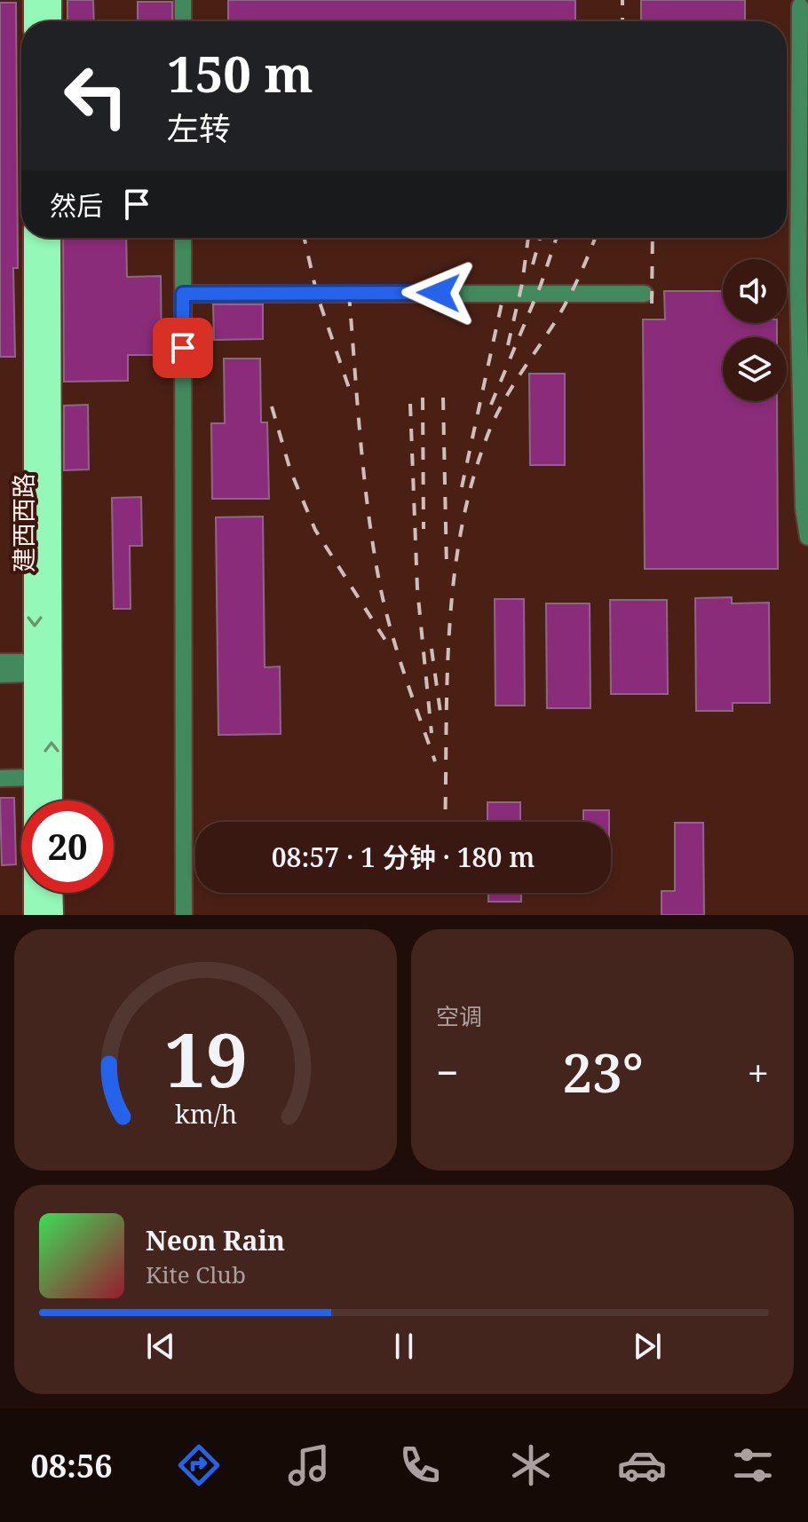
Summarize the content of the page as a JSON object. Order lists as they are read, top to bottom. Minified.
{"streets":{"highway":["建西西路"]},"page":{"turn":["150 m","左转"],"then":"然后","limit":"20","trip":"08:57 · 1 分钟 · 180 m","tile":"空调","heat":["−","23°","+"],"song":["Neon Rain","Kite Club"],"tabs":"08:56","gauge":["19","km/h"]}}
